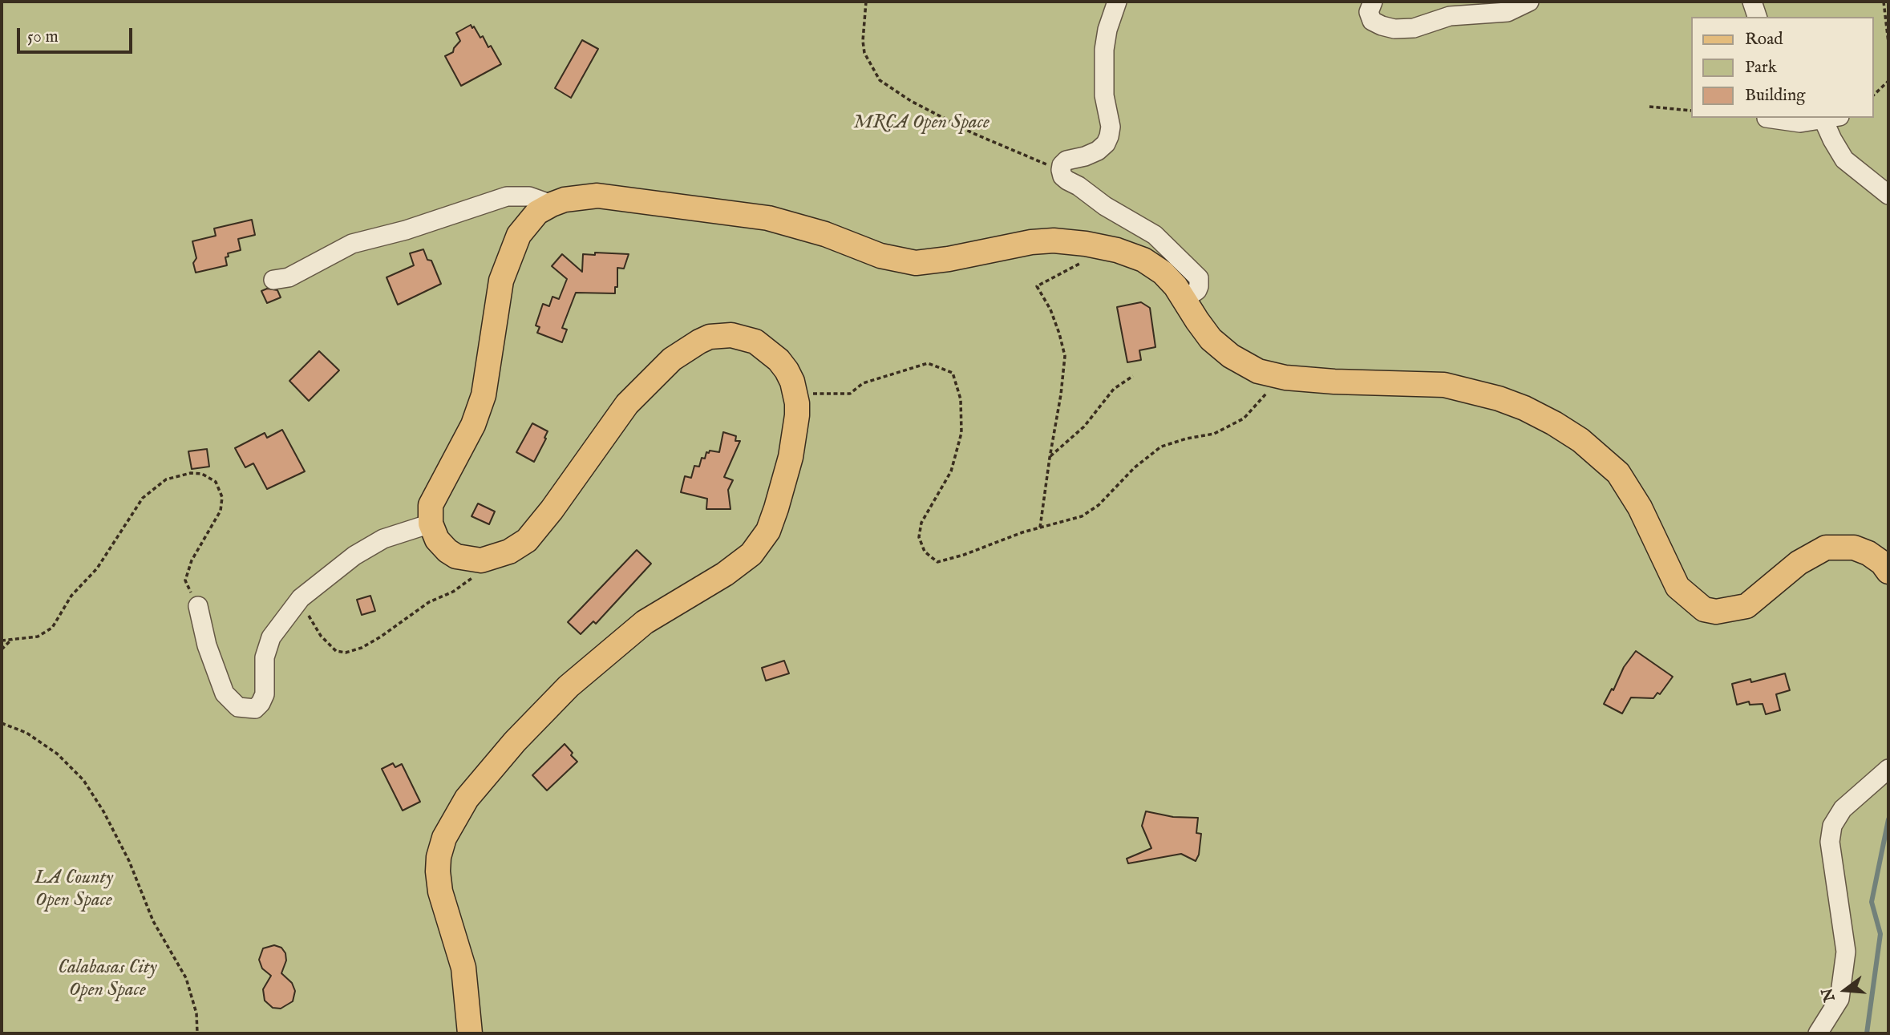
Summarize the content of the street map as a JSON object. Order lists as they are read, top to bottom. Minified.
{"parks":["MRCA Open Space","LA County Open Space","Calabasas City Open Space"],"legend":["Road","Park","Building"],"scale_bar":"50 m","north":"left"}
